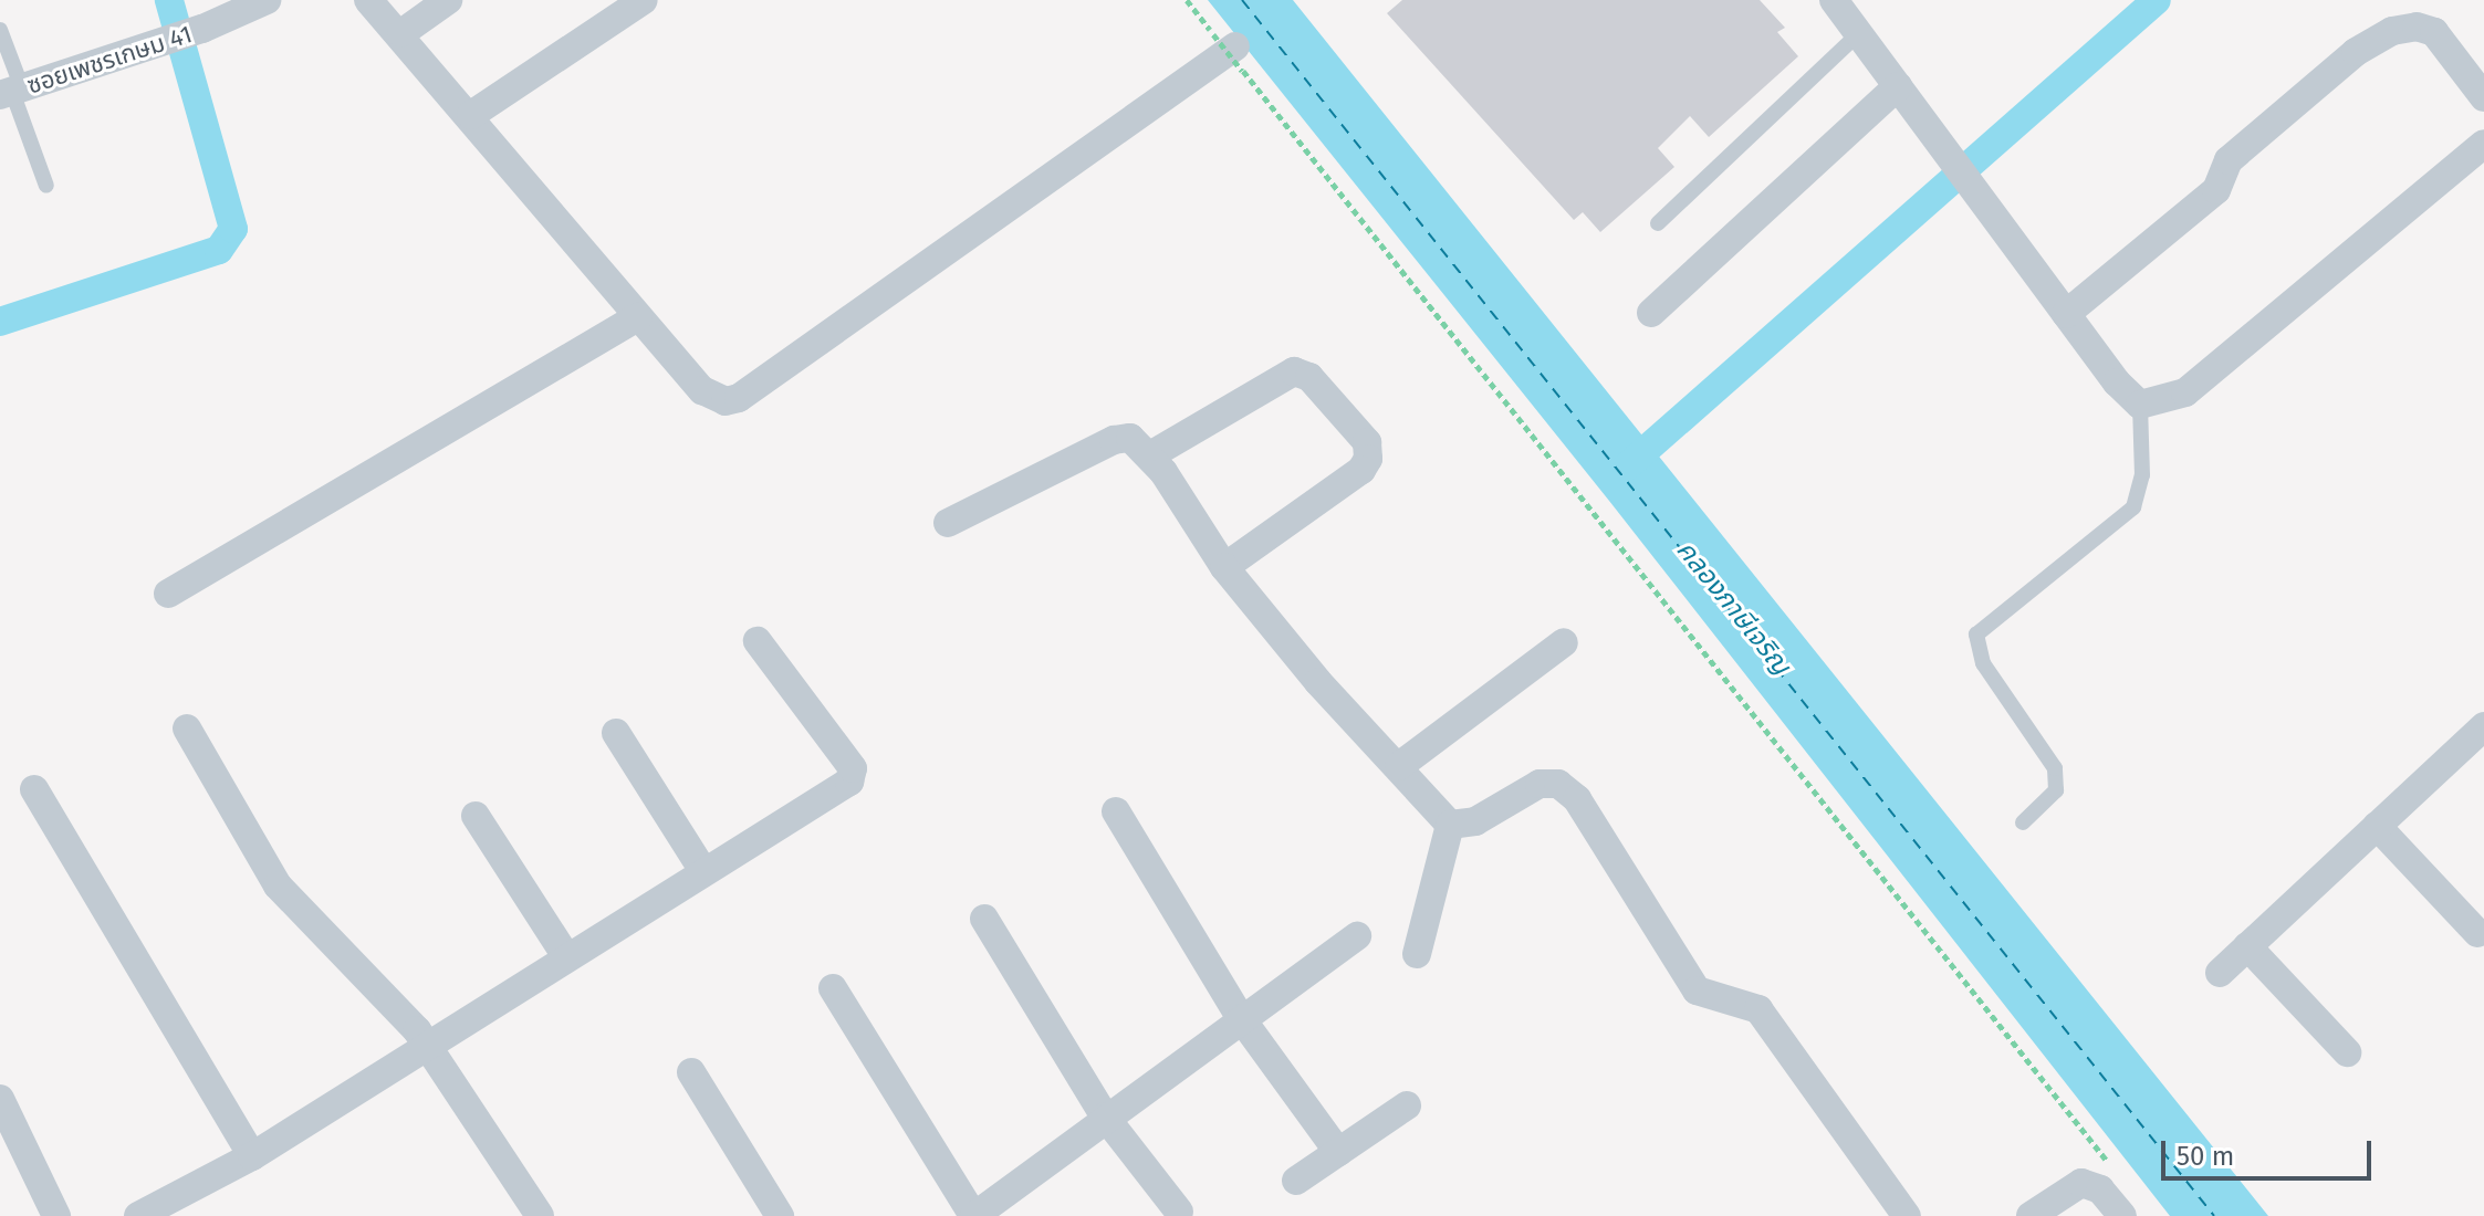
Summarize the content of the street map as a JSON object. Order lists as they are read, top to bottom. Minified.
{"streets":{"street":["ซอยเพชรเกษม 41"]},"water":["คลองภาษีเจริญ"],"scale_bar":"50 m"}
